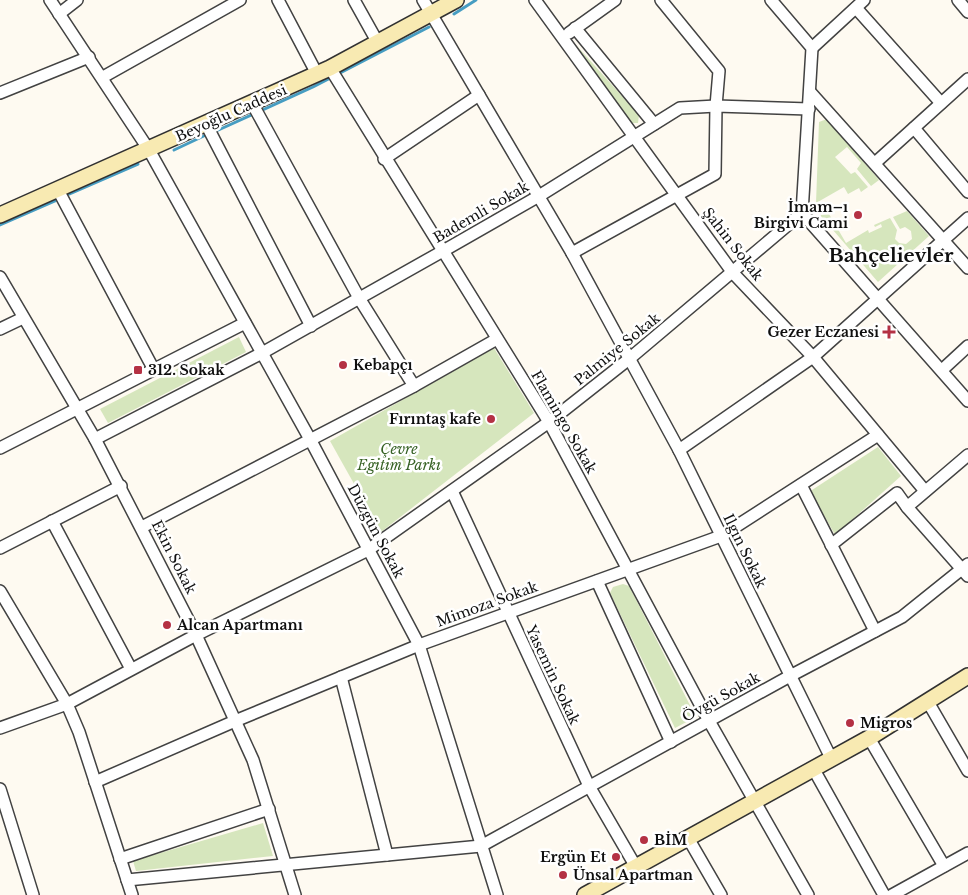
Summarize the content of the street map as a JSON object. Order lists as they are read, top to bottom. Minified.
{"streets":{"main road":["Beyoğlu Caddesi"],"street":["Bademli Sokak","Şahin Sokak","Palmiye Sokak","Flamingo Sokak","Düzgün Sokak","Ilgın Sokak","Ekin Sokak","Mimoza Sokak","Yasemin Sokak","Övgü Sokak"]},"crossings":[["Beyoğlu Caddesi","Flamingo Sokak"],["Beyoğlu Caddesi","Düzgün Sokak"],["Beyoğlu Caddesi","Ilgın Sokak"],["Bademli Sokak","Şahin Sokak"],["Bademli Sokak","Flamingo Sokak"],["Bademli Sokak","Düzgün Sokak"],["Bademli Sokak","Ilgın Sokak"],["Bademli Sokak","Ekin Sokak"],["Şahin Sokak","Palmiye Sokak"],["Şahin Sokak","Mimoza Sokak"],["Palmiye Sokak","Flamingo Sokak"],["Palmiye Sokak","Düzgün Sokak"],["Palmiye Sokak","Ilgın Sokak"],["Palmiye Sokak","Ekin Sokak"],["Palmiye Sokak","Yasemin Sokak"],["Flamingo Sokak","Mimoza Sokak"],["Flamingo Sokak","Övgü Sokak"],["Düzgün Sokak","Mimoza Sokak"],["Düzgün Sokak","Övgü Sokak"],["Ilgın Sokak","Mimoza Sokak"],["Ilgın Sokak","Övgü Sokak"],["Ekin Sokak","Mimoza Sokak"],["Mimoza Sokak","Yasemin Sokak"],["Yasemin Sokak","Övgü Sokak"]],"districts":["Bahçelievler"],"parks":["Çevre Eğitim Parkı"],"places":{"other":["İmam–ı Birgivi Cami","Kebapçı","Fırıntaş kafe","Alcan Apartmanı","Migros","BİM","Ergün Et","Ünsal Apartman"],"health":["Gezer Eczanesi"],"transit":["312. Sokak"]}}
